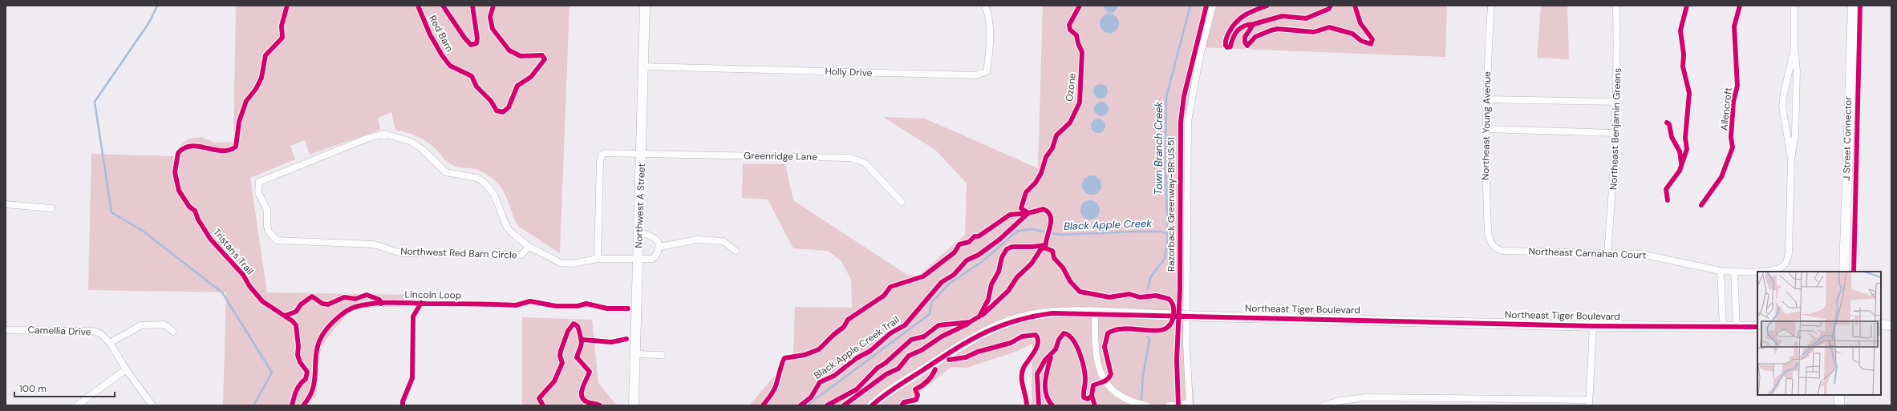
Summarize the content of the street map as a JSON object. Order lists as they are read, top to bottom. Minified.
{"streets":{"street":["Holly Drive","Northeast Young Avenue","Northeast Benjamin Greens","Greenridge Lane","Northwest A Street","Northwest Red Barn Circle","Northeast Carnahan Court","Northeast Tiger Boulevard","Camellia Drive"],"cycle path":["Red Barn","Ozone","Allencroft","J Street Connector","Razorback Greenway-BR:US:51","Tristan's Trail","Lincoln Loop","Black Apple Creek Trail"]},"crossings":[["Holly Drive","Northwest A Street"],["Northeast Young Avenue","Northeast Carnahan Court"],["Northeast Benjamin Greens","Northeast Carnahan Court"],["Greenridge Lane","Northwest A Street"]],"water":["Town Branch Creek","Black Apple Creek"],"scale_bar":"100 m"}
